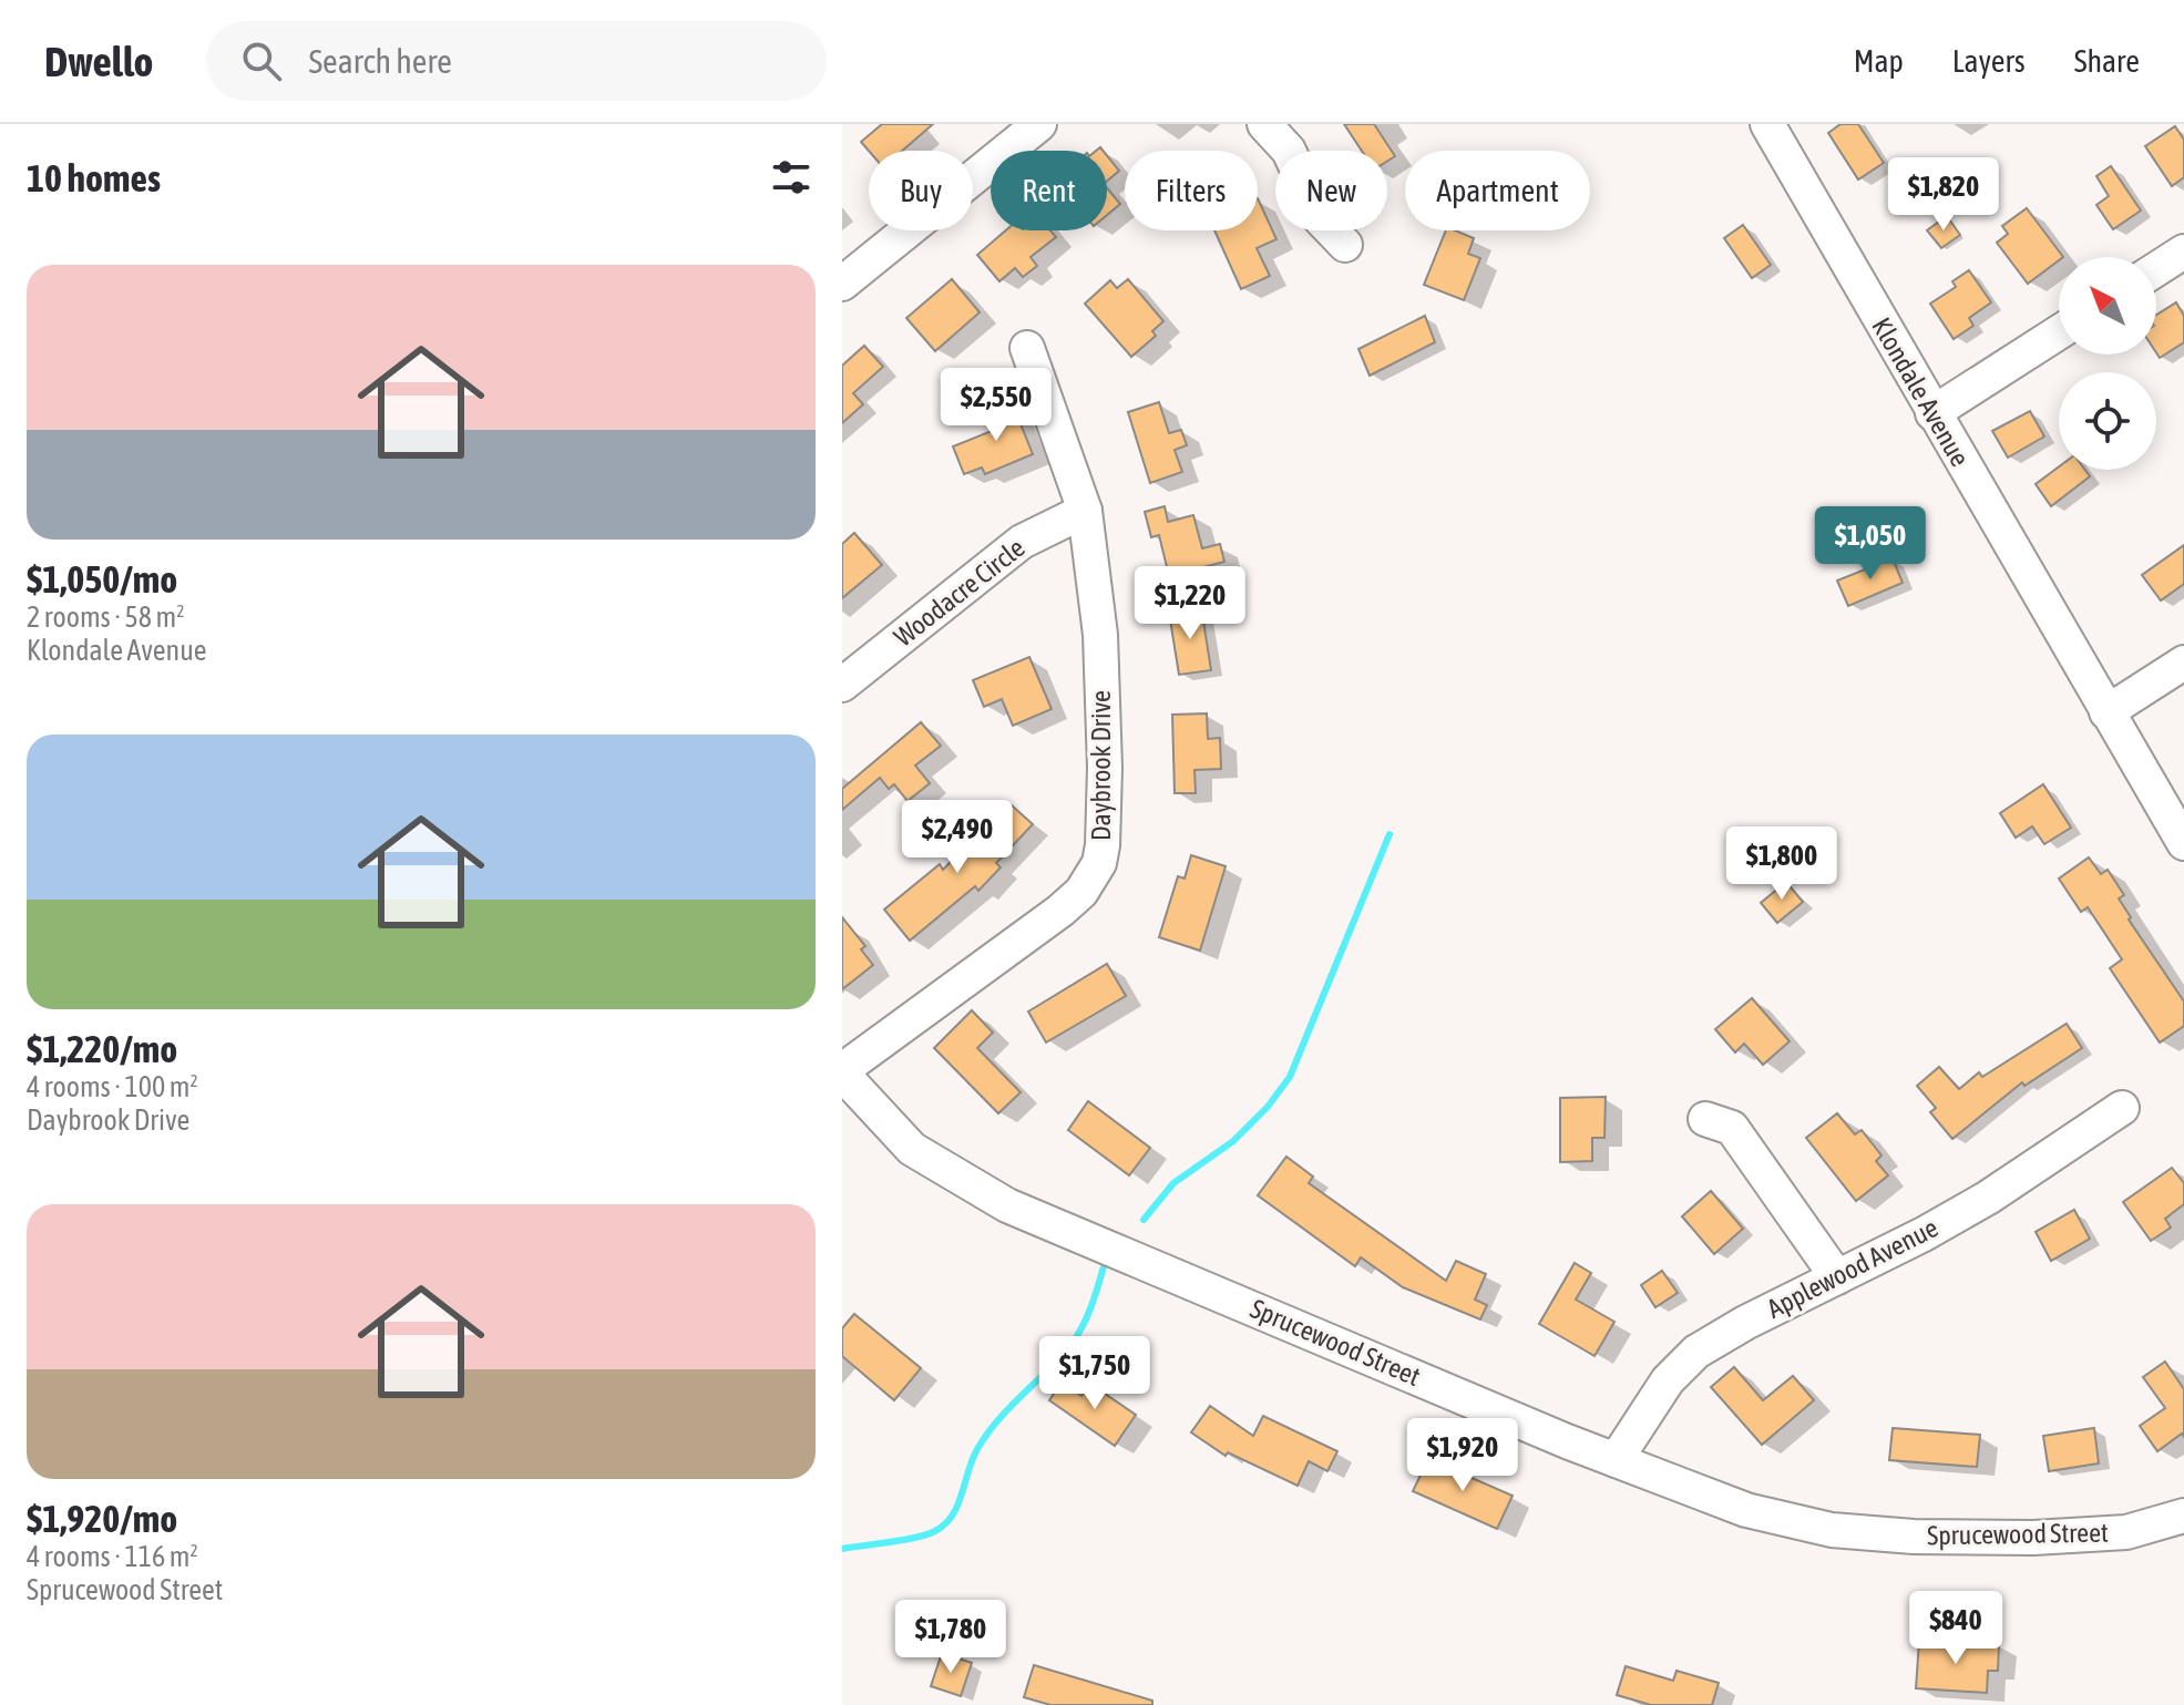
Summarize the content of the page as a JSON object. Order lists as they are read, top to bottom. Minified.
{"streets":{"street":["Klondale Avenue","Woodacre Circle","Daybrook Drive","Applewood Avenue","Sprucewood Street"]},"crossings":[["Woodacre Circle","Daybrook Drive"],["Daybrook Drive","Sprucewood Street"],["Applewood Avenue","Sprucewood Street"]],"north":"top left","page":{"header":"Dwello","search":"Search here","nav":["Map","Layers","Share"],"heading":"10 homes","chip":["Buy","Rent","Filters","New","Apartment"],"price":["$1,820","$2,550","$1,050","$1,220","$2,490","$1,800","$1,750","$1,920","$840","$1,780"],"list":[{"name":"$1,050/mo","note":"2 rooms · 58 m² · Klondale Avenue"},{"name":"$1,220/mo","note":"4 rooms · 100 m² · Daybrook Drive"},{"name":"$1,920/mo","note":"4 rooms · 116 m² · Sprucewood Street"}]}}
